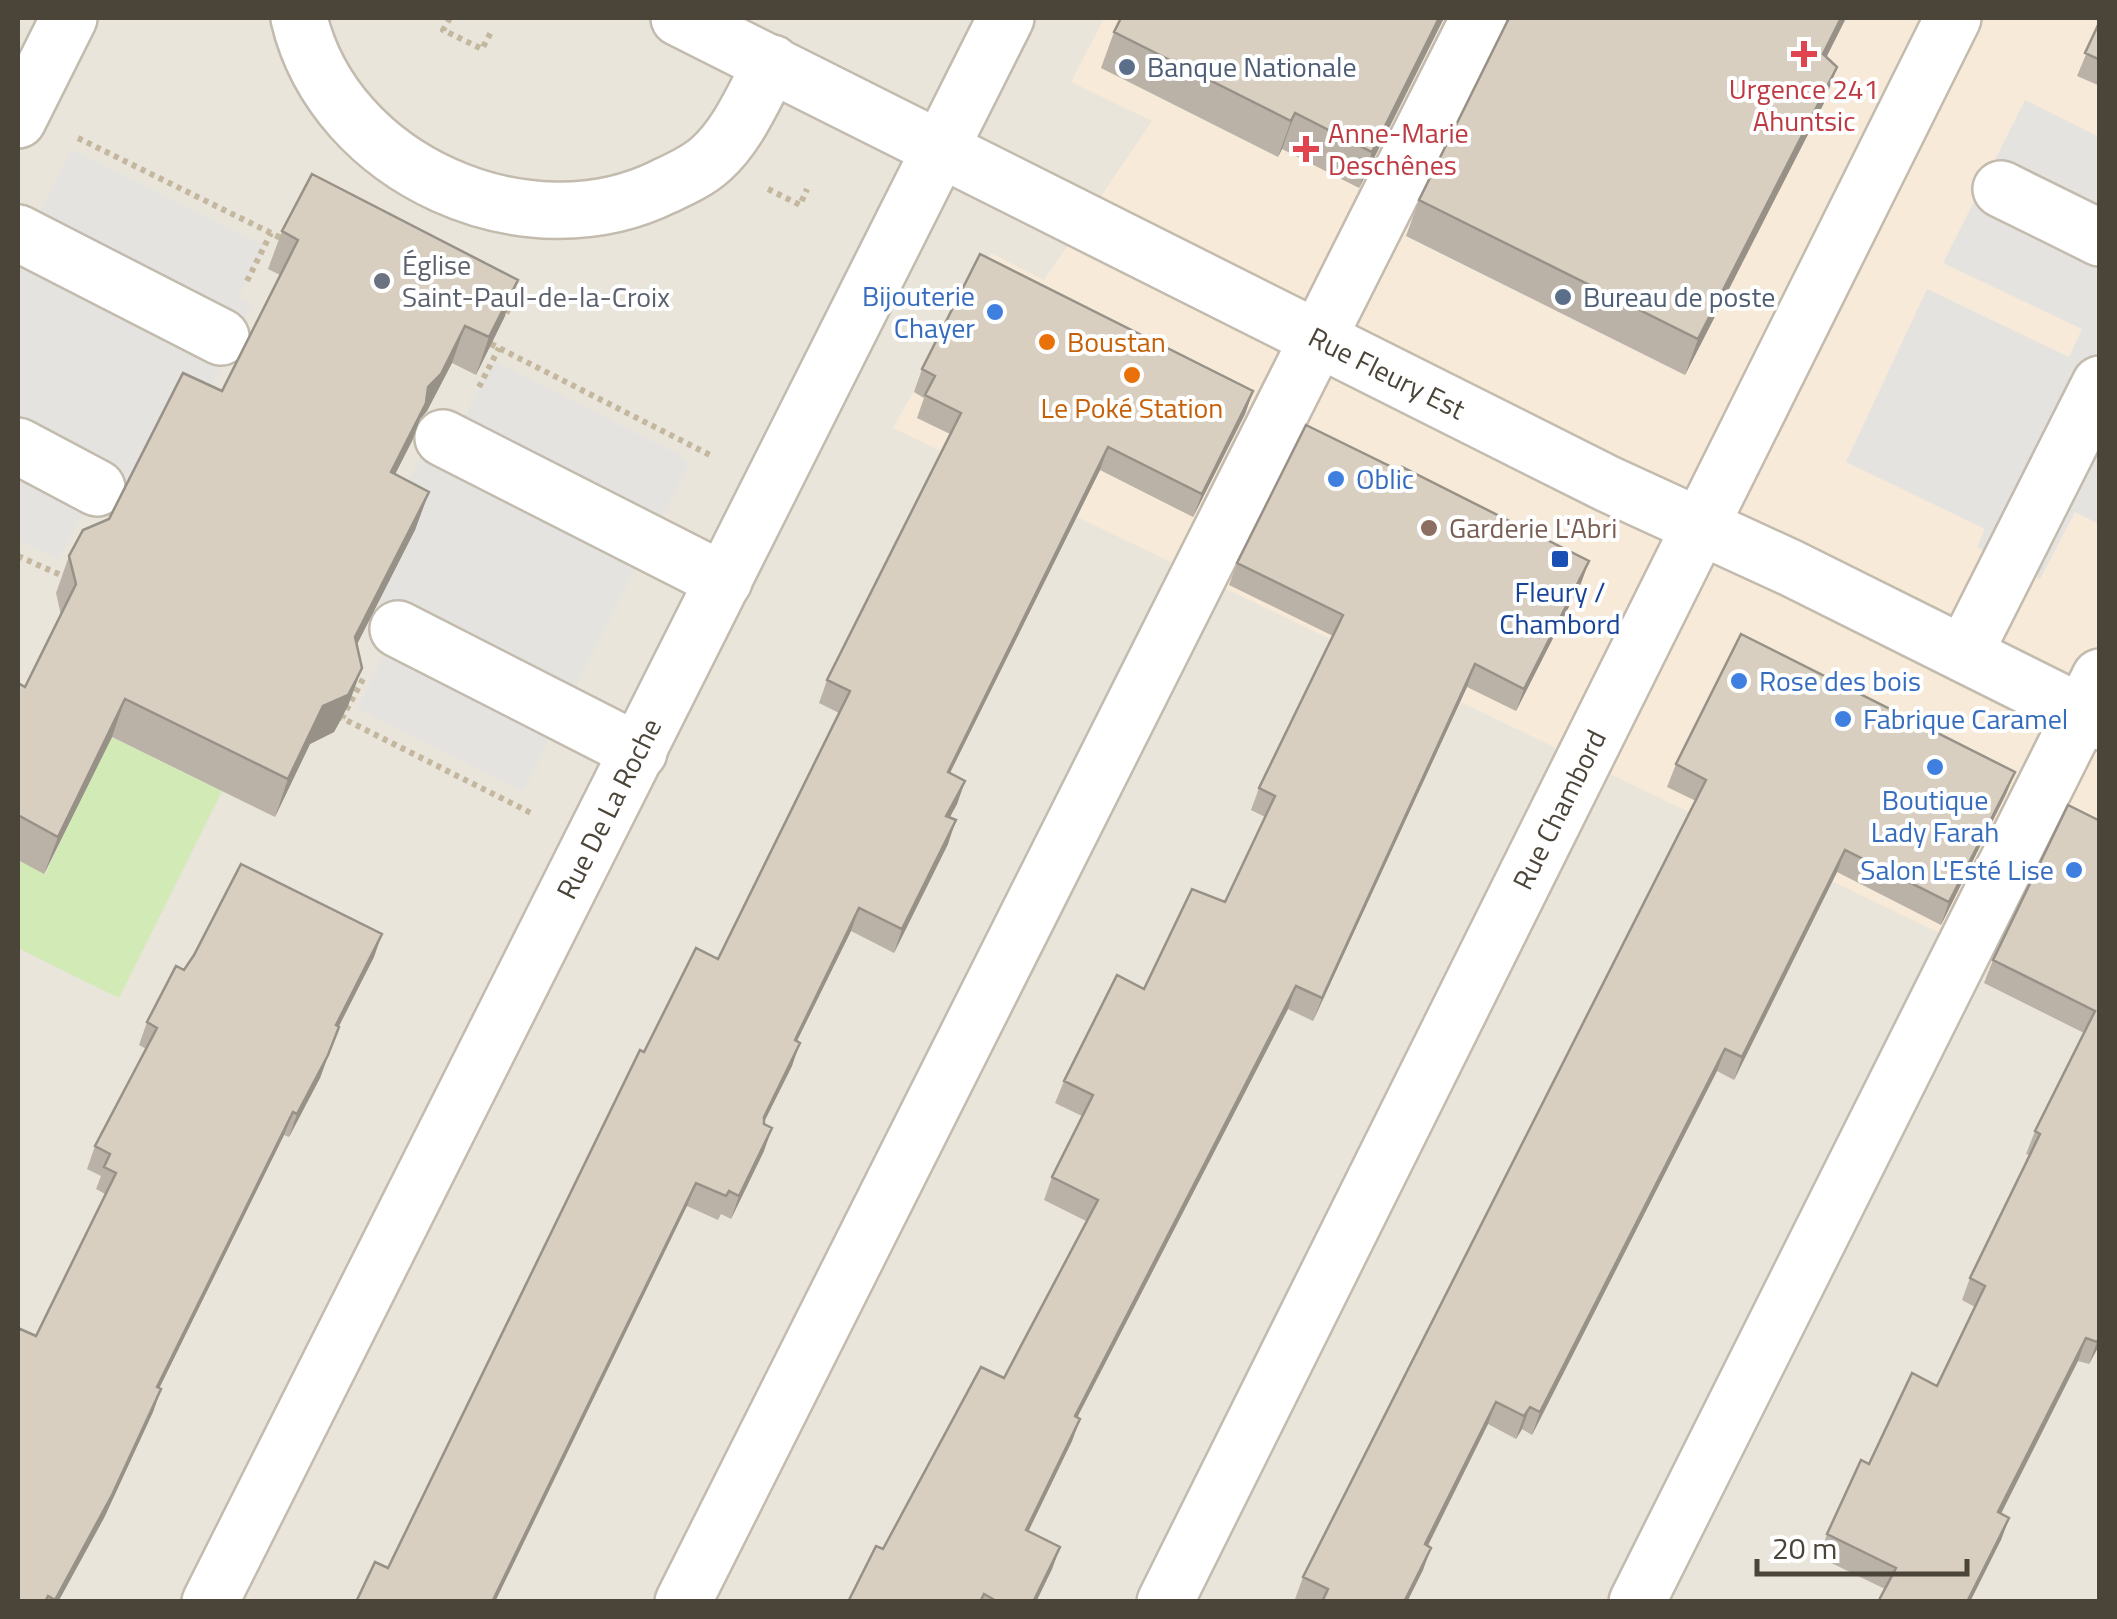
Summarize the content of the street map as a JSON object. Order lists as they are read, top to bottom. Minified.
{"streets":{"street":["Rue Fleury Est","Rue De La Roche","Rue Chambord"]},"crossings":[["Rue Fleury Est","Rue De La Roche"],["Rue Fleury Est","Rue Chambord"]],"places":{"health":["Urgence 241 Ahuntsic","Anne-Marie Deschênes"],"other":["Banque Nationale","Église Saint-Paul-de-la-Croix","Bureau de poste","Bijouterie Chayer","Boustan","Le Poké Station","Oblic","Garderie L'Abri","Rose des bois","Fabrique Caramel","Boutique Lady Farah","Salon L'Esté Lise"],"transit":["Fleury / Chambord"]},"scale_bar":"20 m"}
